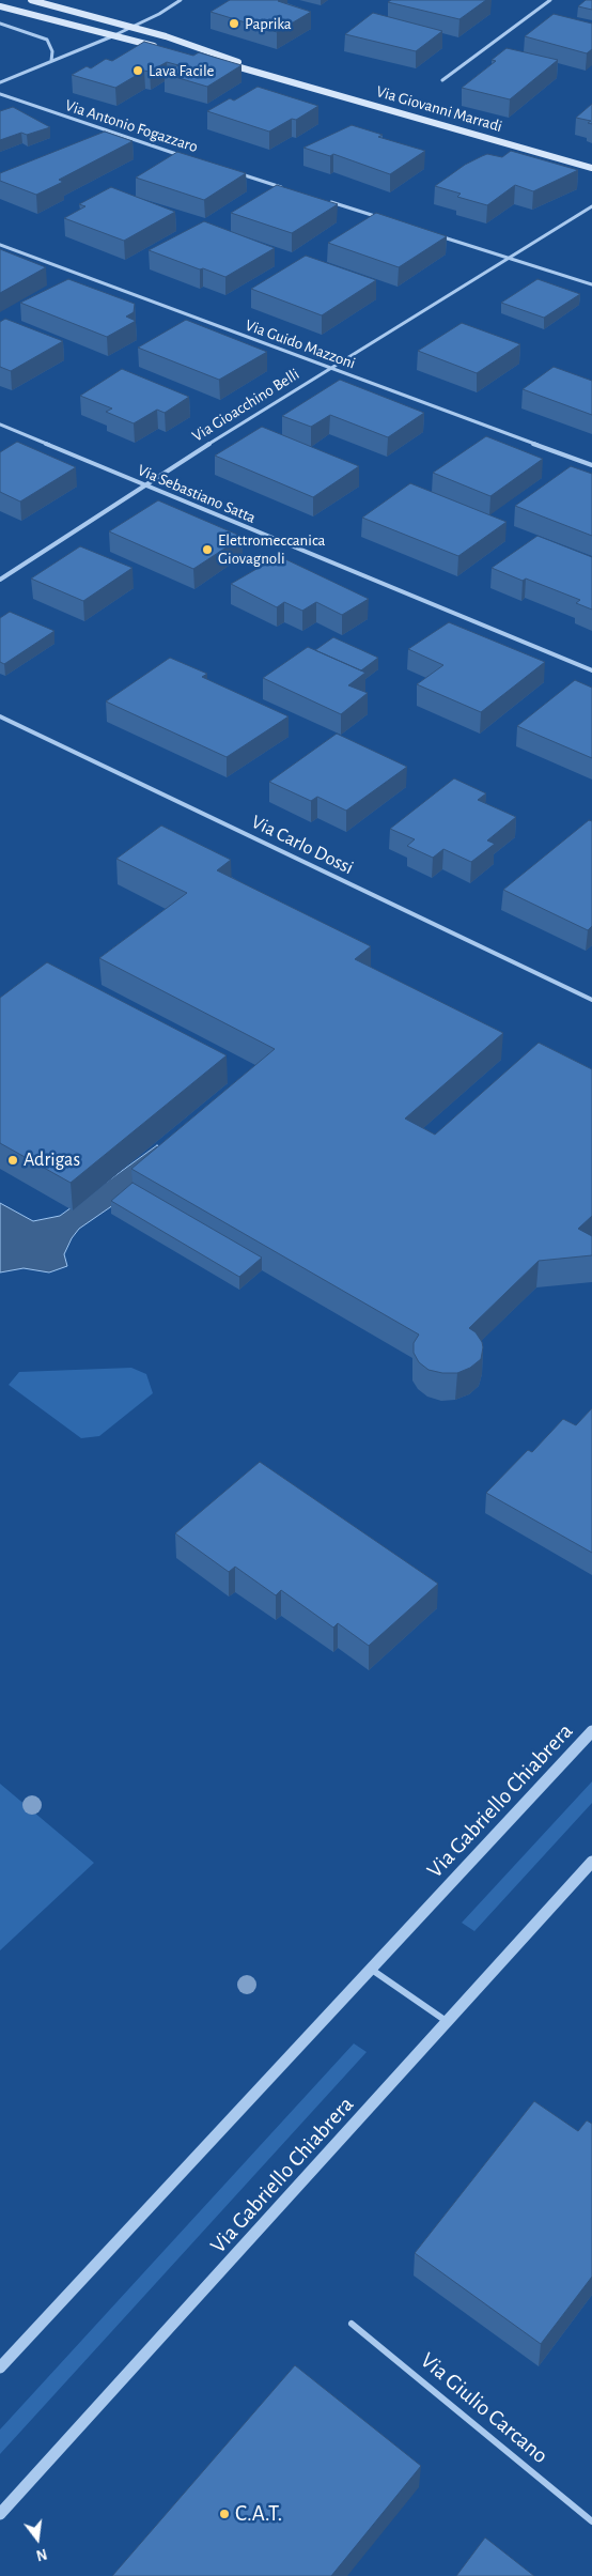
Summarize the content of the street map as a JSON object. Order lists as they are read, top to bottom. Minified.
{"streets":{"main road":["Via Giovanni Marradi"],"street":["Via Antonio Fogazzaro","Via Guido Mazzoni","Via Gioacchino Belli","Via Sebastiano Satta","Via Carlo Dossi","Via Gabriello Chiabrera","Via Giulio Carcano"]},"crossings":[["Via Guido Mazzoni","Via Gioacchino Belli"],["Via Gioacchino Belli","Via Sebastiano Satta"]],"places":["Paprika","Lava Facile","Elettromeccanica Giovagnoli","Adrigas","C.A.T."],"north":"bottom"}
